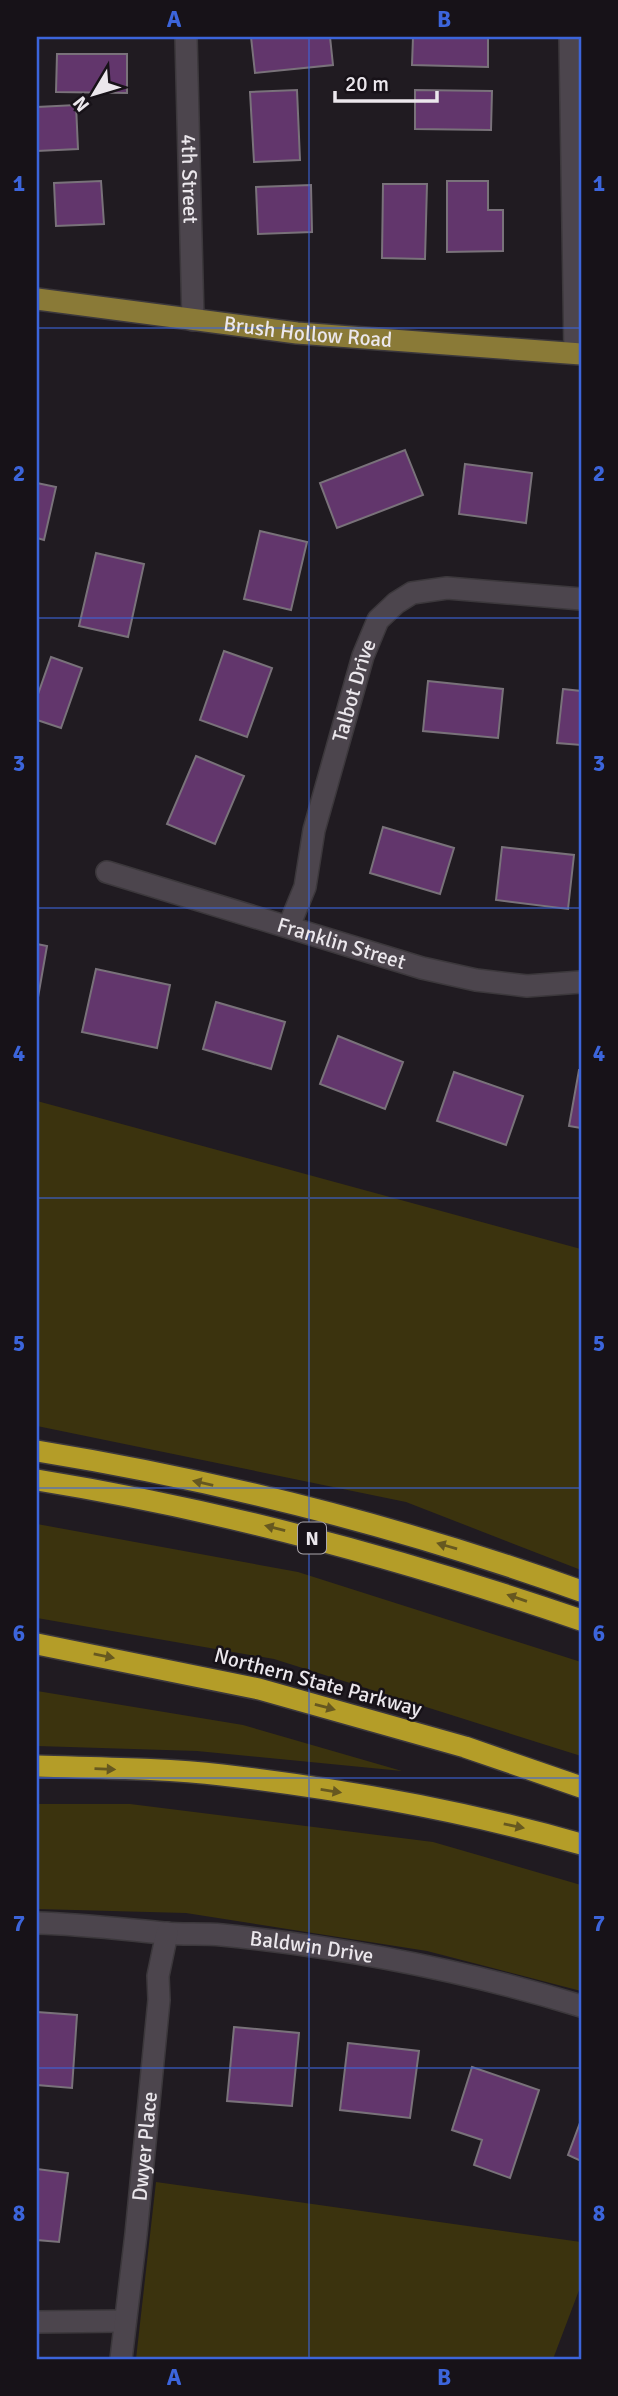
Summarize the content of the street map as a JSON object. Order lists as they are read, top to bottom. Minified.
{"streets":{"highway":["N","Northern State Parkway"],"main road":["Brush Hollow Road"],"street":["4th Street","Talbot Drive","Franklin Street","Baldwin Drive","Dwyer Place"]},"crossings":[["4th Street","Brush Hollow Road"],["Talbot Drive","Franklin Street"],["Baldwin Drive","Dwyer Place"]],"scale_bar":"20 m","north":"bottom left","grid":{"columns":["A","B"],"rows":["1","2","3","4","5","6","7","8"]}}
